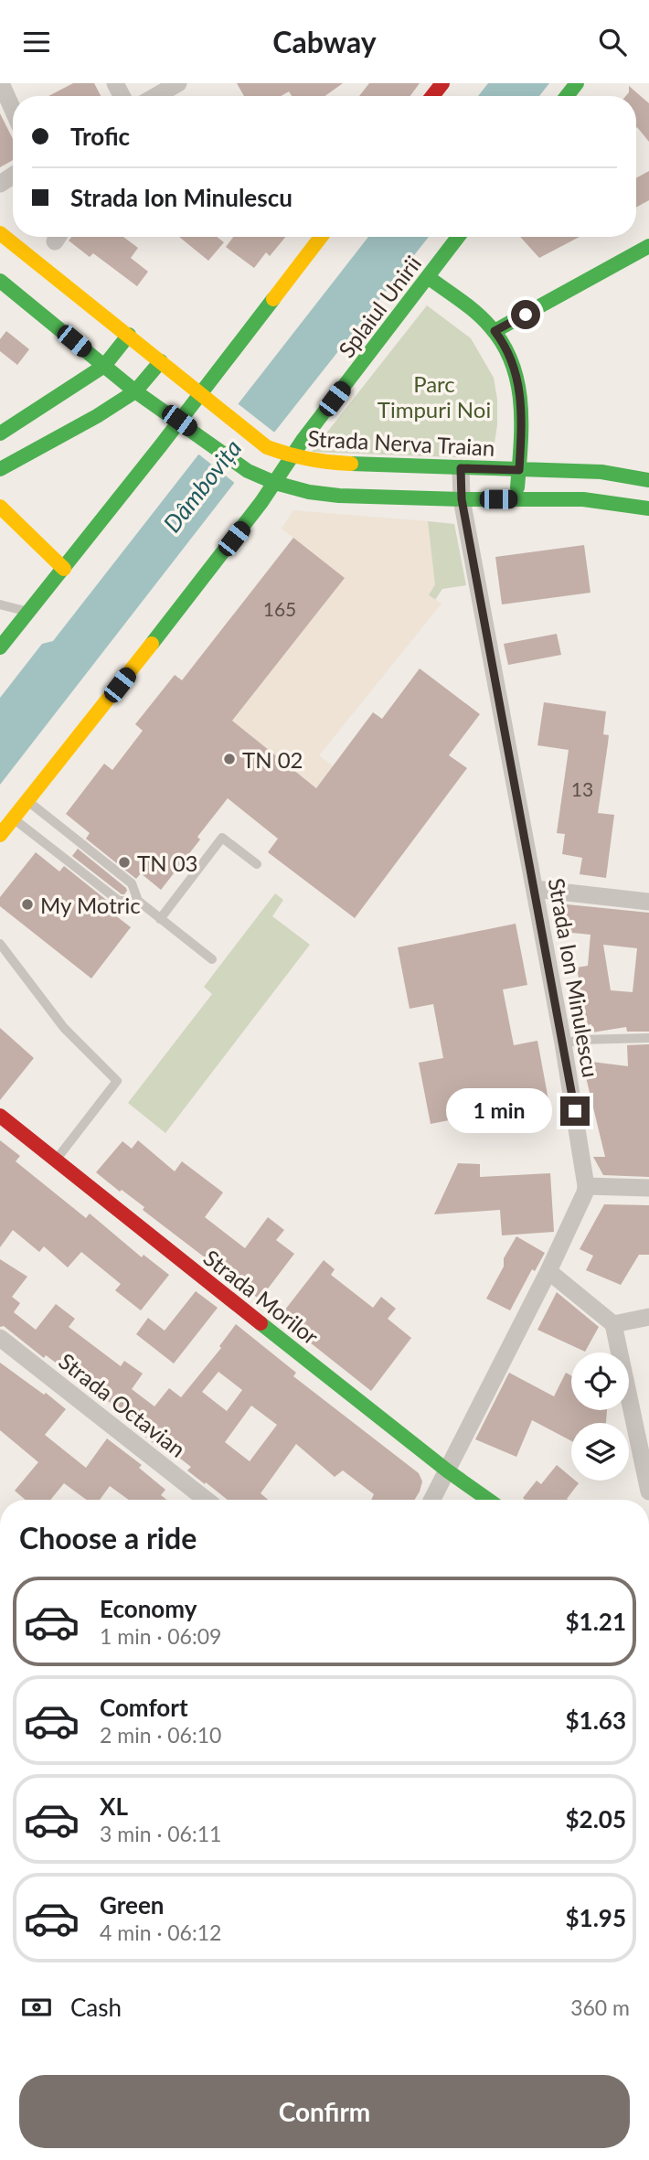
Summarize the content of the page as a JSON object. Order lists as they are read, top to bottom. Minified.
{"streets":{"main road":["Splaiul Unirii","Strada Nerva Traian","Strada Morilor"],"street":["Strada Ion Minulescu","Strada Octavian"]},"crossings":[["Splaiul Unirii","Strada Nerva Traian"],["Strada Nerva Traian","Strada Ion Minulescu"]],"water":["Dâmbovița"],"parks":["Parc Timpuri Noi"],"places":["TN 02","TN 03","My Motric"],"house_numbers":["165","13"],"page":{"header":"Cabway","banner":["Trofic","Strada Ion Minulescu"],"bubble":"1 min","heading":"Choose a ride","list":[{"name":"Economy","note":"1 min · 06:09","value":"$1.21"},{"name":"Comfort","note":"2 min · 06:10","value":"$1.63"},{"name":"XL","note":"3 min · 06:11","value":"$2.05"},{"name":"Green","note":"4 min · 06:12","value":"$1.95"}],"pay":["Cash","360 m"],"buttons":"Confirm"}}
